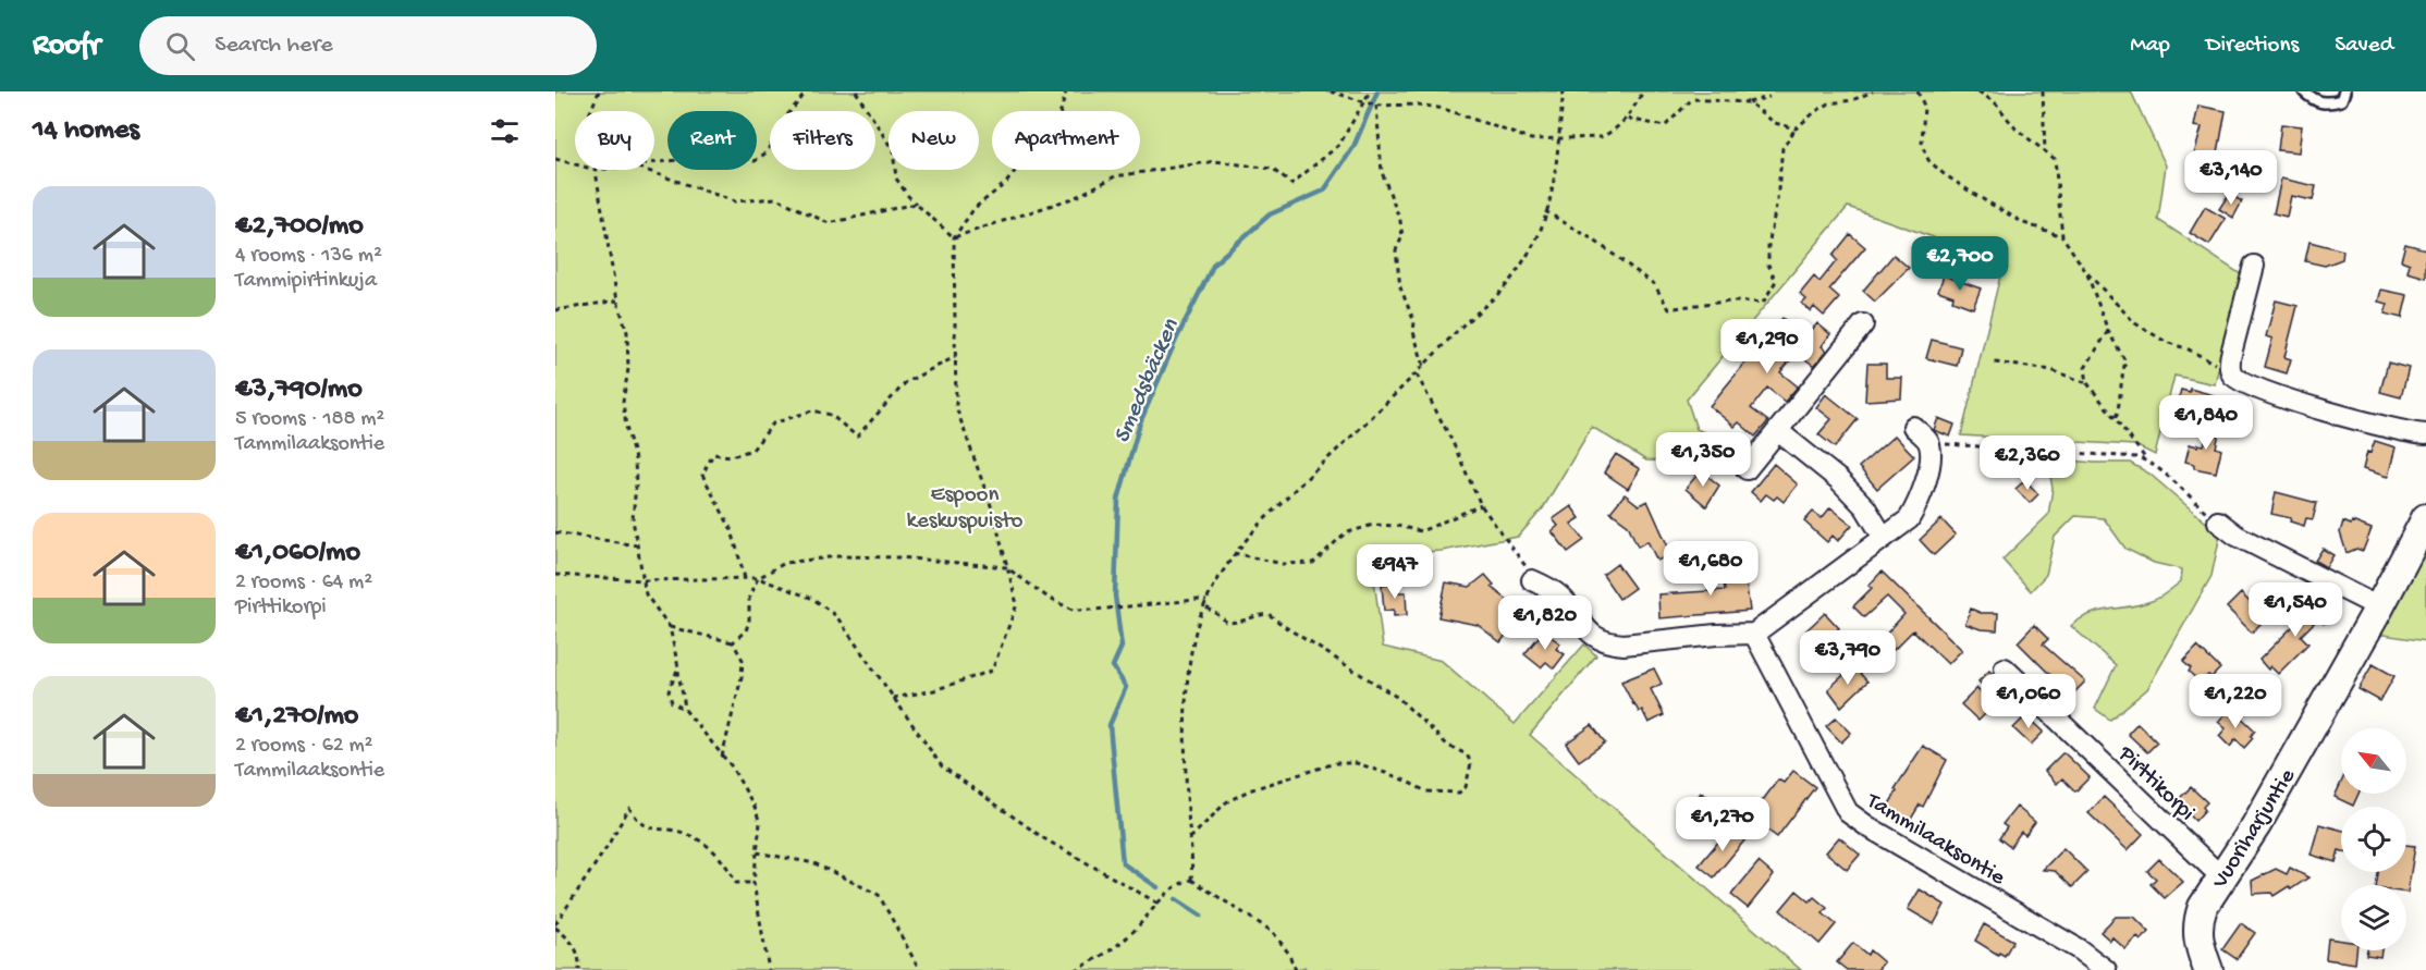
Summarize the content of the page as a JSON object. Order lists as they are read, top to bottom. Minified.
{"streets":{"street":["Pirttikorpi","Vuoriharjuntie","Tammilaaksontie"]},"crossings":[["Pirttikorpi","Vuoriharjuntie"]],"water":["Smedsbäcken"],"parks":["Espoon keskuspuisto"],"north":"top left","page":{"header":"Roofr","search":"Search here","nav":["Map","Directions","Saved"],"heading":"14 homes","chip":["Buy","Rent","Filters","New","Apartment"],"price":["€3,140","€2,700","€1,290","€1,840","€1,350","€2,360","€1,680","€947","€1,540","€1,820","€3,790","€1,060","€1,220","€1,270"],"list":[{"name":"€2,700/mo","note":"4 rooms · 136 m² · Tammipirtinkuja"},{"name":"€3,790/mo","note":"5 rooms · 188 m² · Tammilaaksontie"},{"name":"€1,060/mo","note":"2 rooms · 64 m² · Pirttikorpi"},{"name":"€1,270/mo","note":"2 rooms · 62 m² · Tammilaaksontie"}]}}
